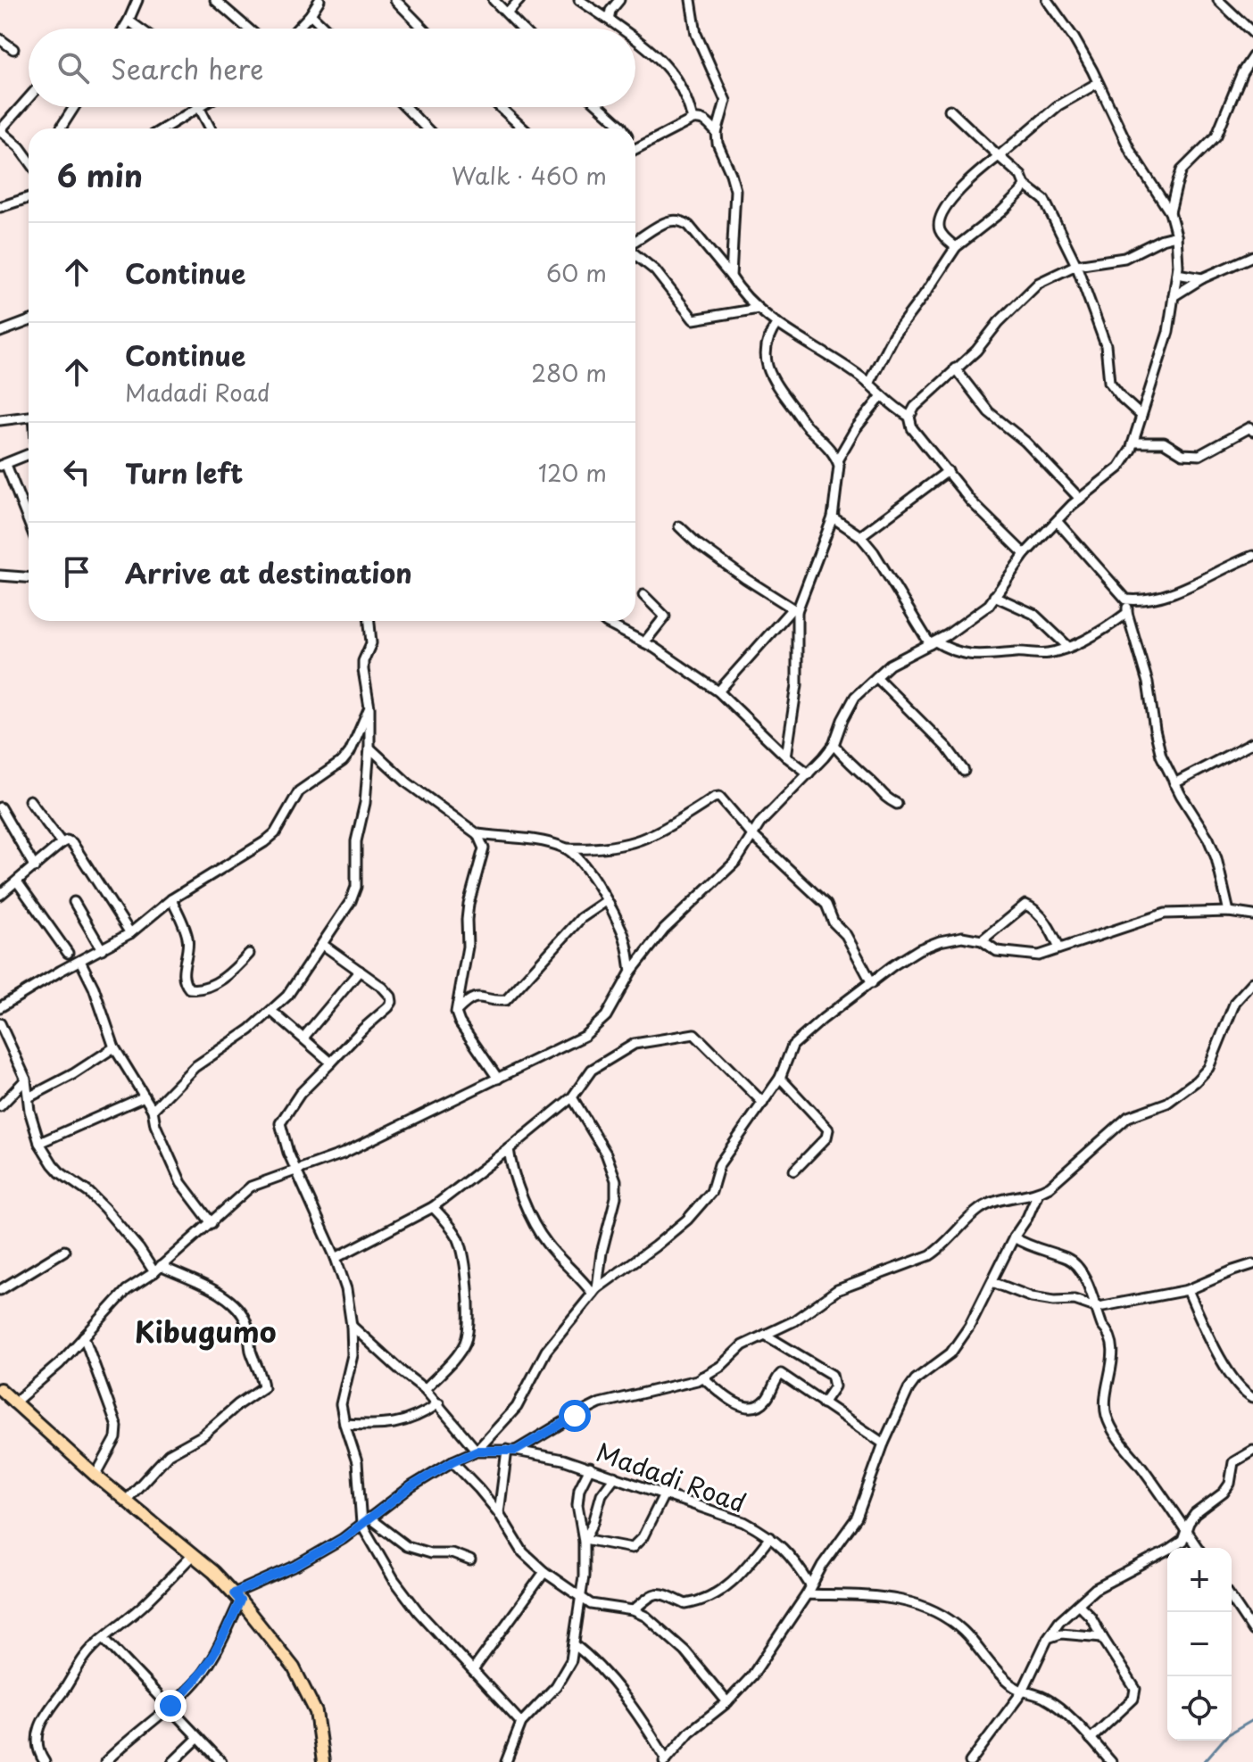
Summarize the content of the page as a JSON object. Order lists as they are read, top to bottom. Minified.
{"streets":{"street":["Madadi Road"]},"districts":["Kibugumo"],"page":{"search":"Search here","heading":["6 min","Walk · 460 m"],"list":[["Continue","60 m"],["Continue","Madadi Road","280 m"],["Turn left","120 m"],"Arrive at destination"],"map_buttons":["+","−"]}}
